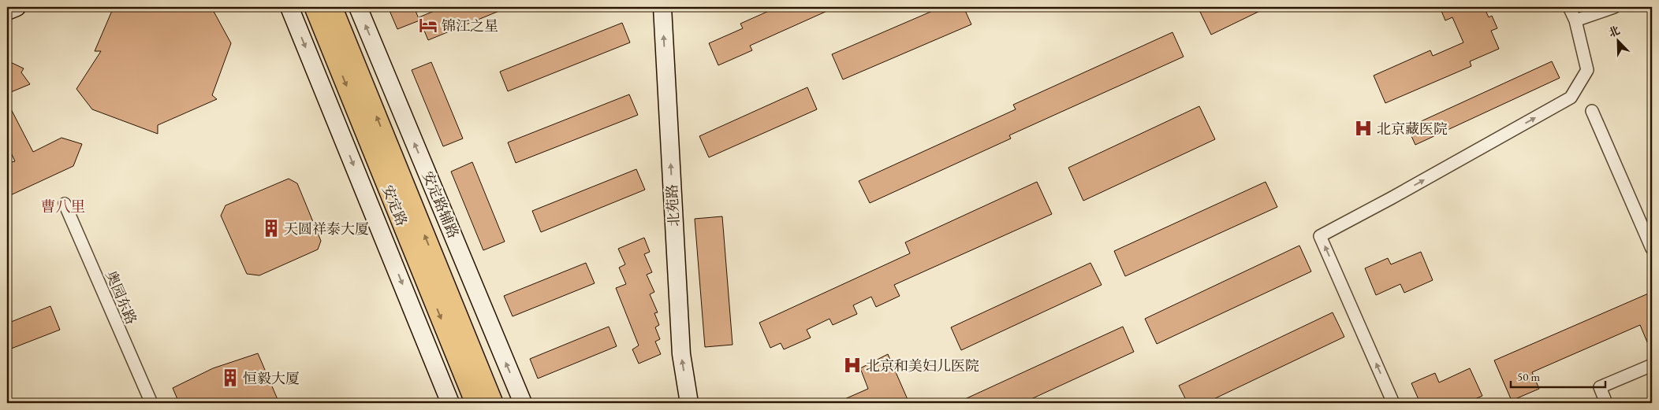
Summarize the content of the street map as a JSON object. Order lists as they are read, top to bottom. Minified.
{"streets":{"main road":["安定路"],"street":["安定路辅路","北苑路","奥园东路"]},"one_way":["北苑路"],"districts":["曹八里"],"places":{"hotel":["锦江之星"],"hospital":["北京藏医院","北京和美妇儿医院"],"building":["天圆祥泰大厦","恒毅大厦"]},"scale_bar":"50 m","north":"top left"}
